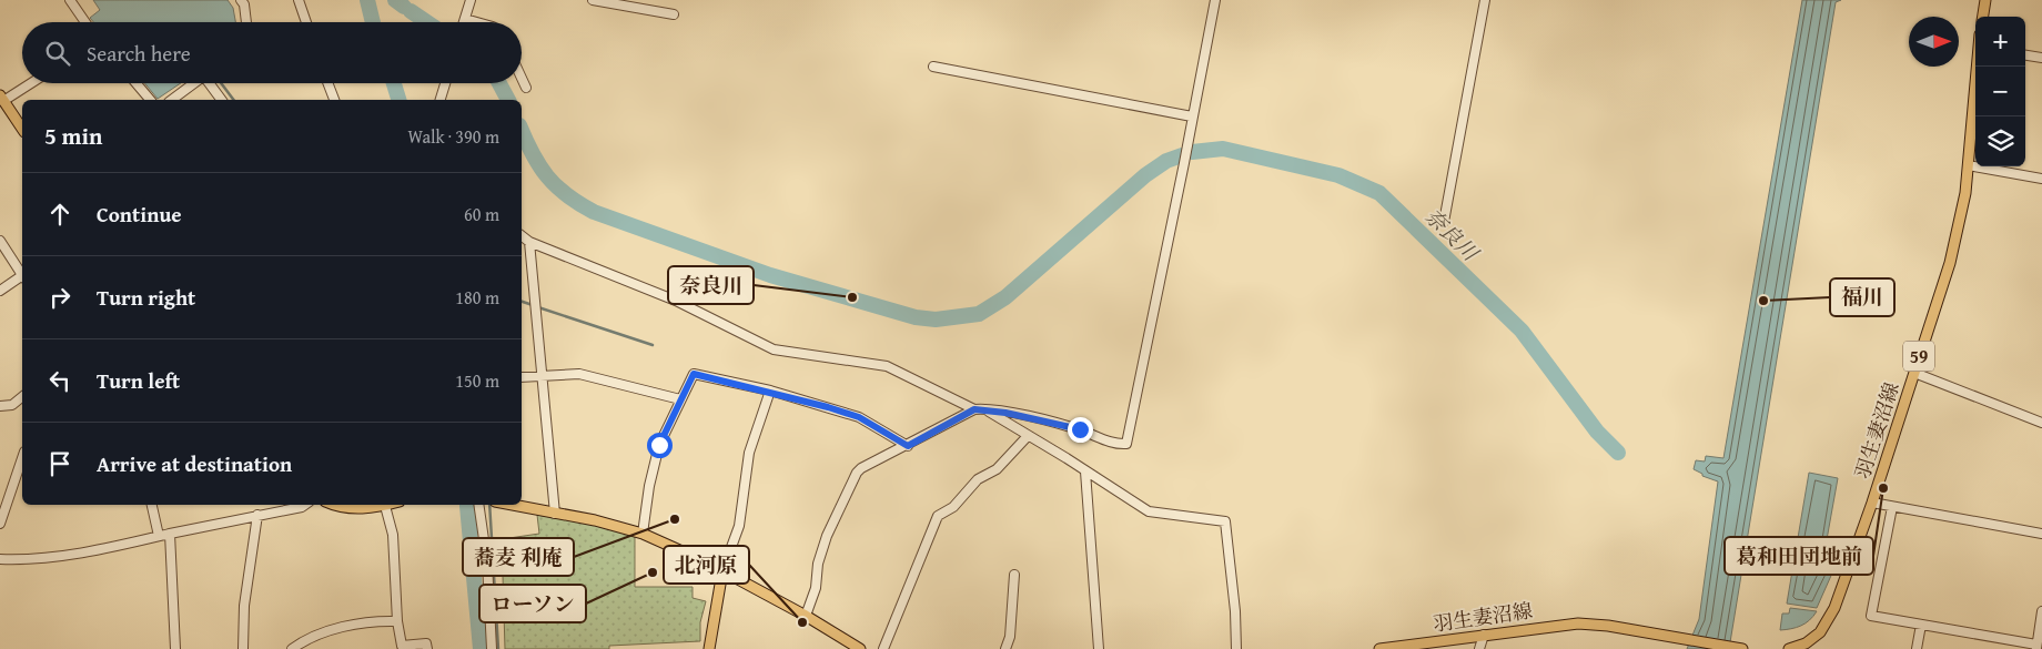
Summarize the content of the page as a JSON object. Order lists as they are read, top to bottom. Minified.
{"streets":{"main road":["59","羽生妻沼線"]},"water":["奈良川"],"places":["奈良川","福川","葛和田団地前","蕎麦 利庵","ローソン","北河原"],"north":"right","page":{"map_buttons":["+","−"],"search":"Search here","heading":["5 min","Walk · 390 m"],"list":[["Continue","60 m"],["Turn right","180 m"],["Turn left","150 m"],"Arrive at destination"]}}
